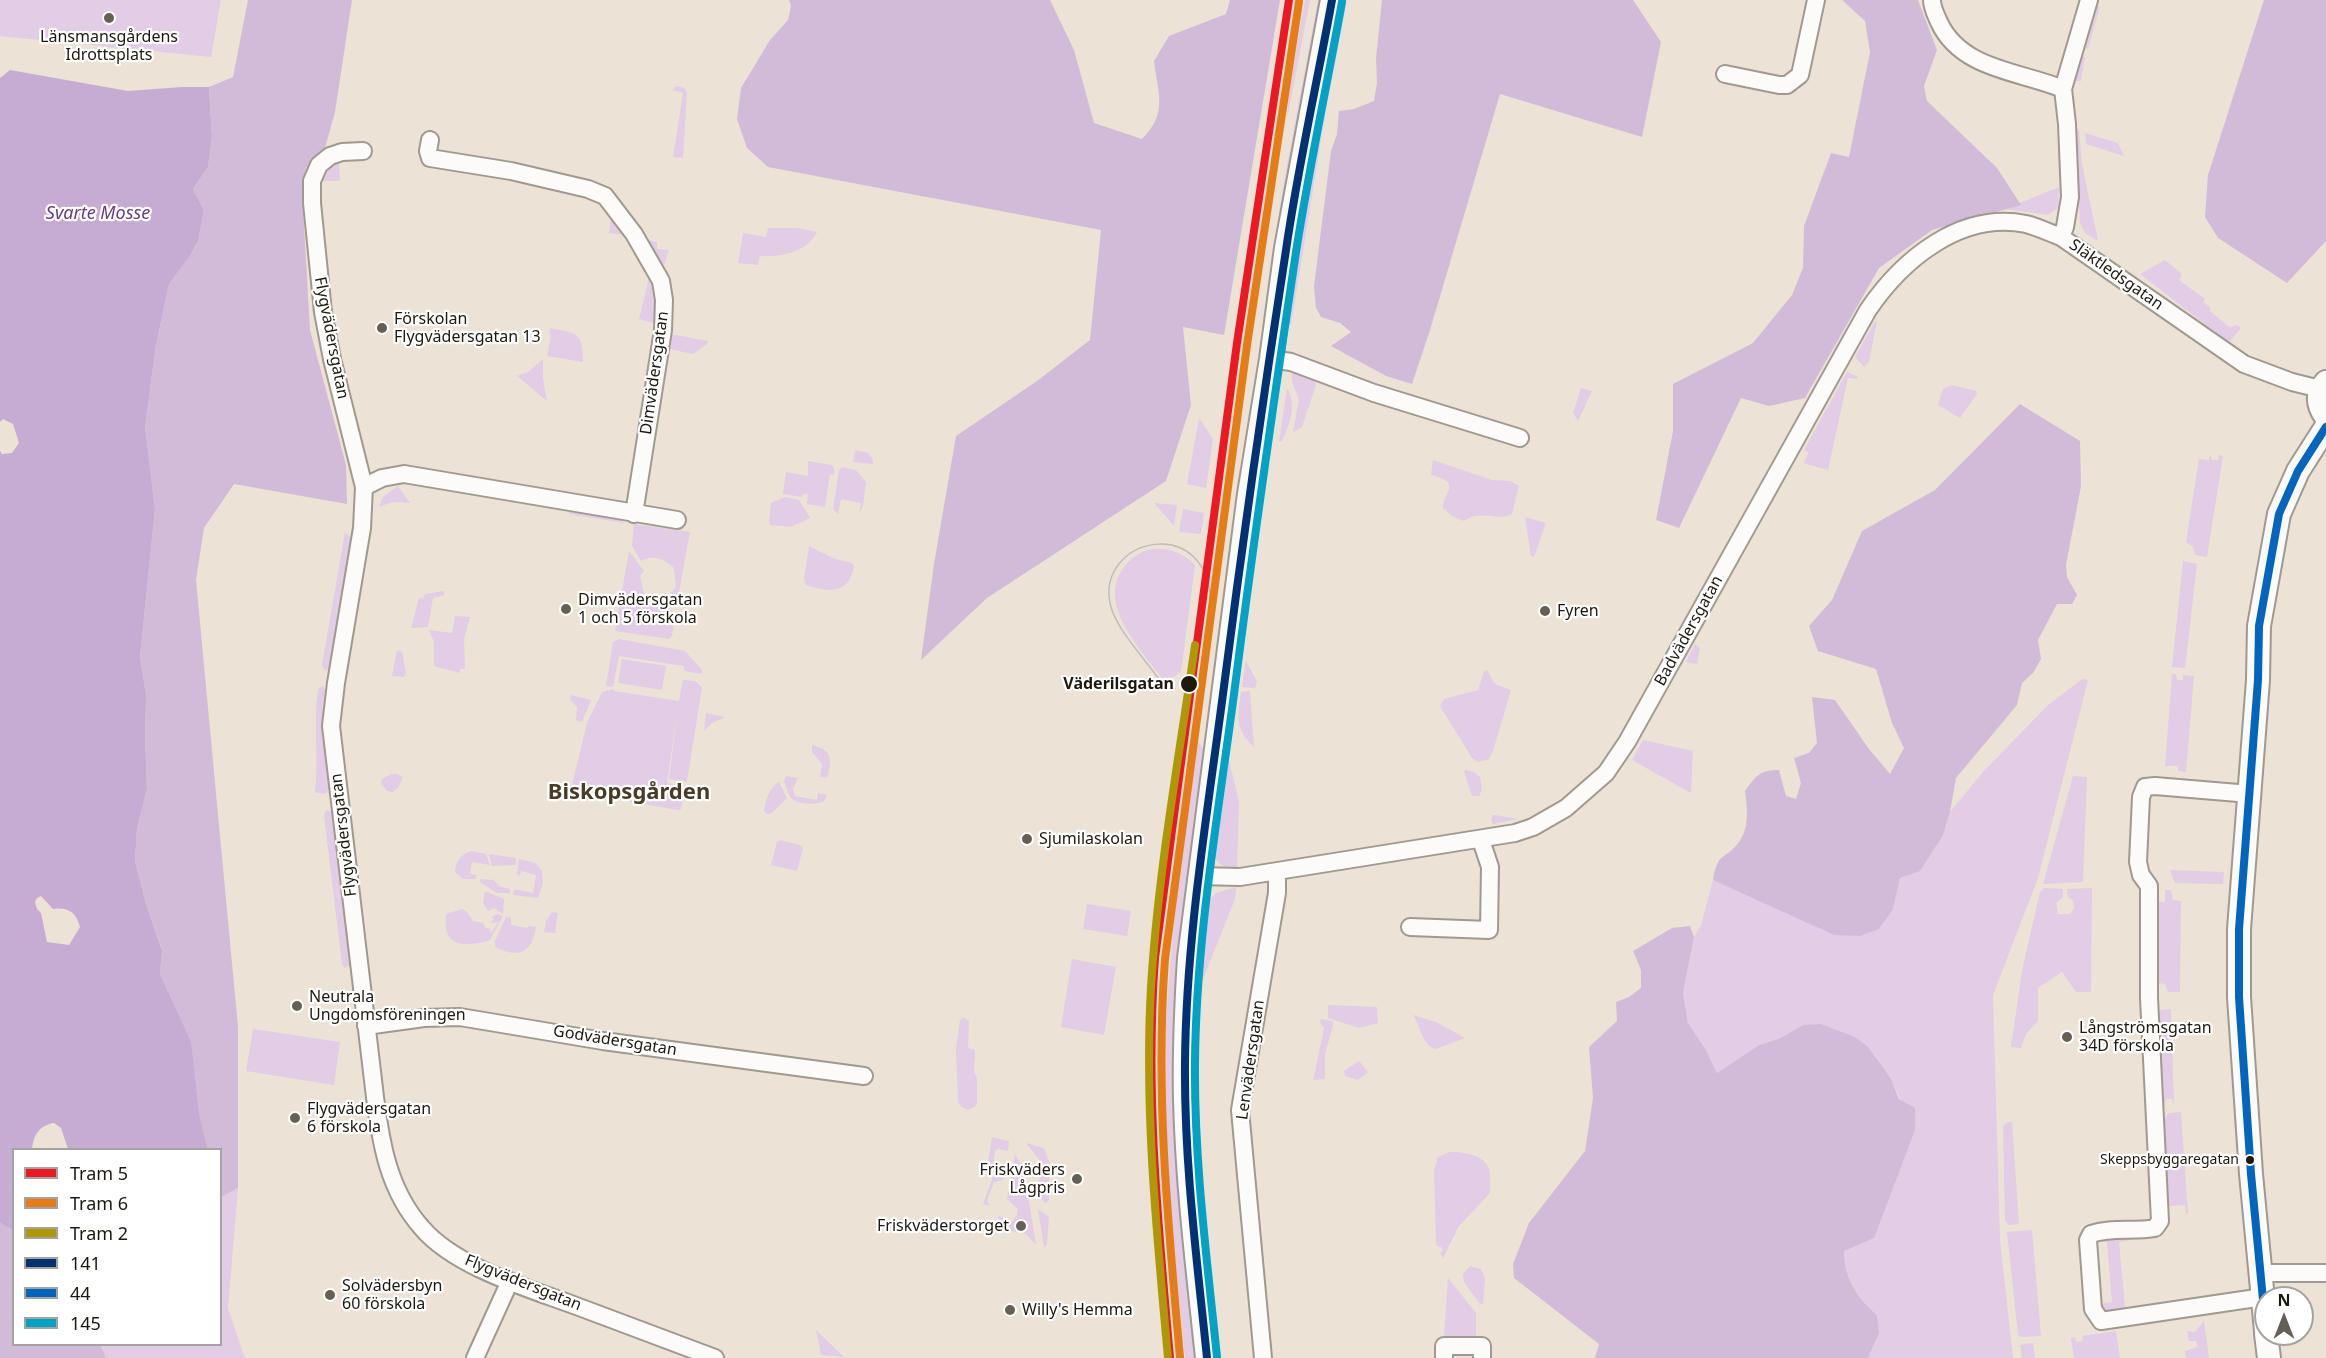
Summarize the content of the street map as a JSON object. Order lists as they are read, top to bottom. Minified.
{"streets":{"street":["Släktledsgatan","Flygvädersgatan","Dimvädersgatan","Badvädersgatan","Godvädersgatan","Lenvädersgatan"]},"crossings":[["Släktledsgatan","Badvädersgatan"],["Flygvädersgatan","Godvädersgatan"],["Badvädersgatan","Lenvädersgatan"]],"districts":["Biskopsgården"],"water":["Svarte Mosse"],"places":["Länsmansgårdens Idrottsplats","Förskolan Flygvädersgatan 13","Dimvädersgatan 1 och 5 förskola","Fyren","Väderilsgatan","Sjumilaskolan","Neutrala Ungdomsföreningen","Långströmsgatan 34D förskola","Flygvädersgatan 6 förskola","Skeppsbyggaregatan","Friskväders Lågpris","Friskväderstorget","Solvädersbyn 60 förskola","Willy's Hemma"],"lines":["tram line 5","transit line 141","tram line 6","transit line 145","transit line 44","tram line 2"],"legend":["Tram 5","Tram 6","Tram 2","141","44","145"],"north":"top"}
